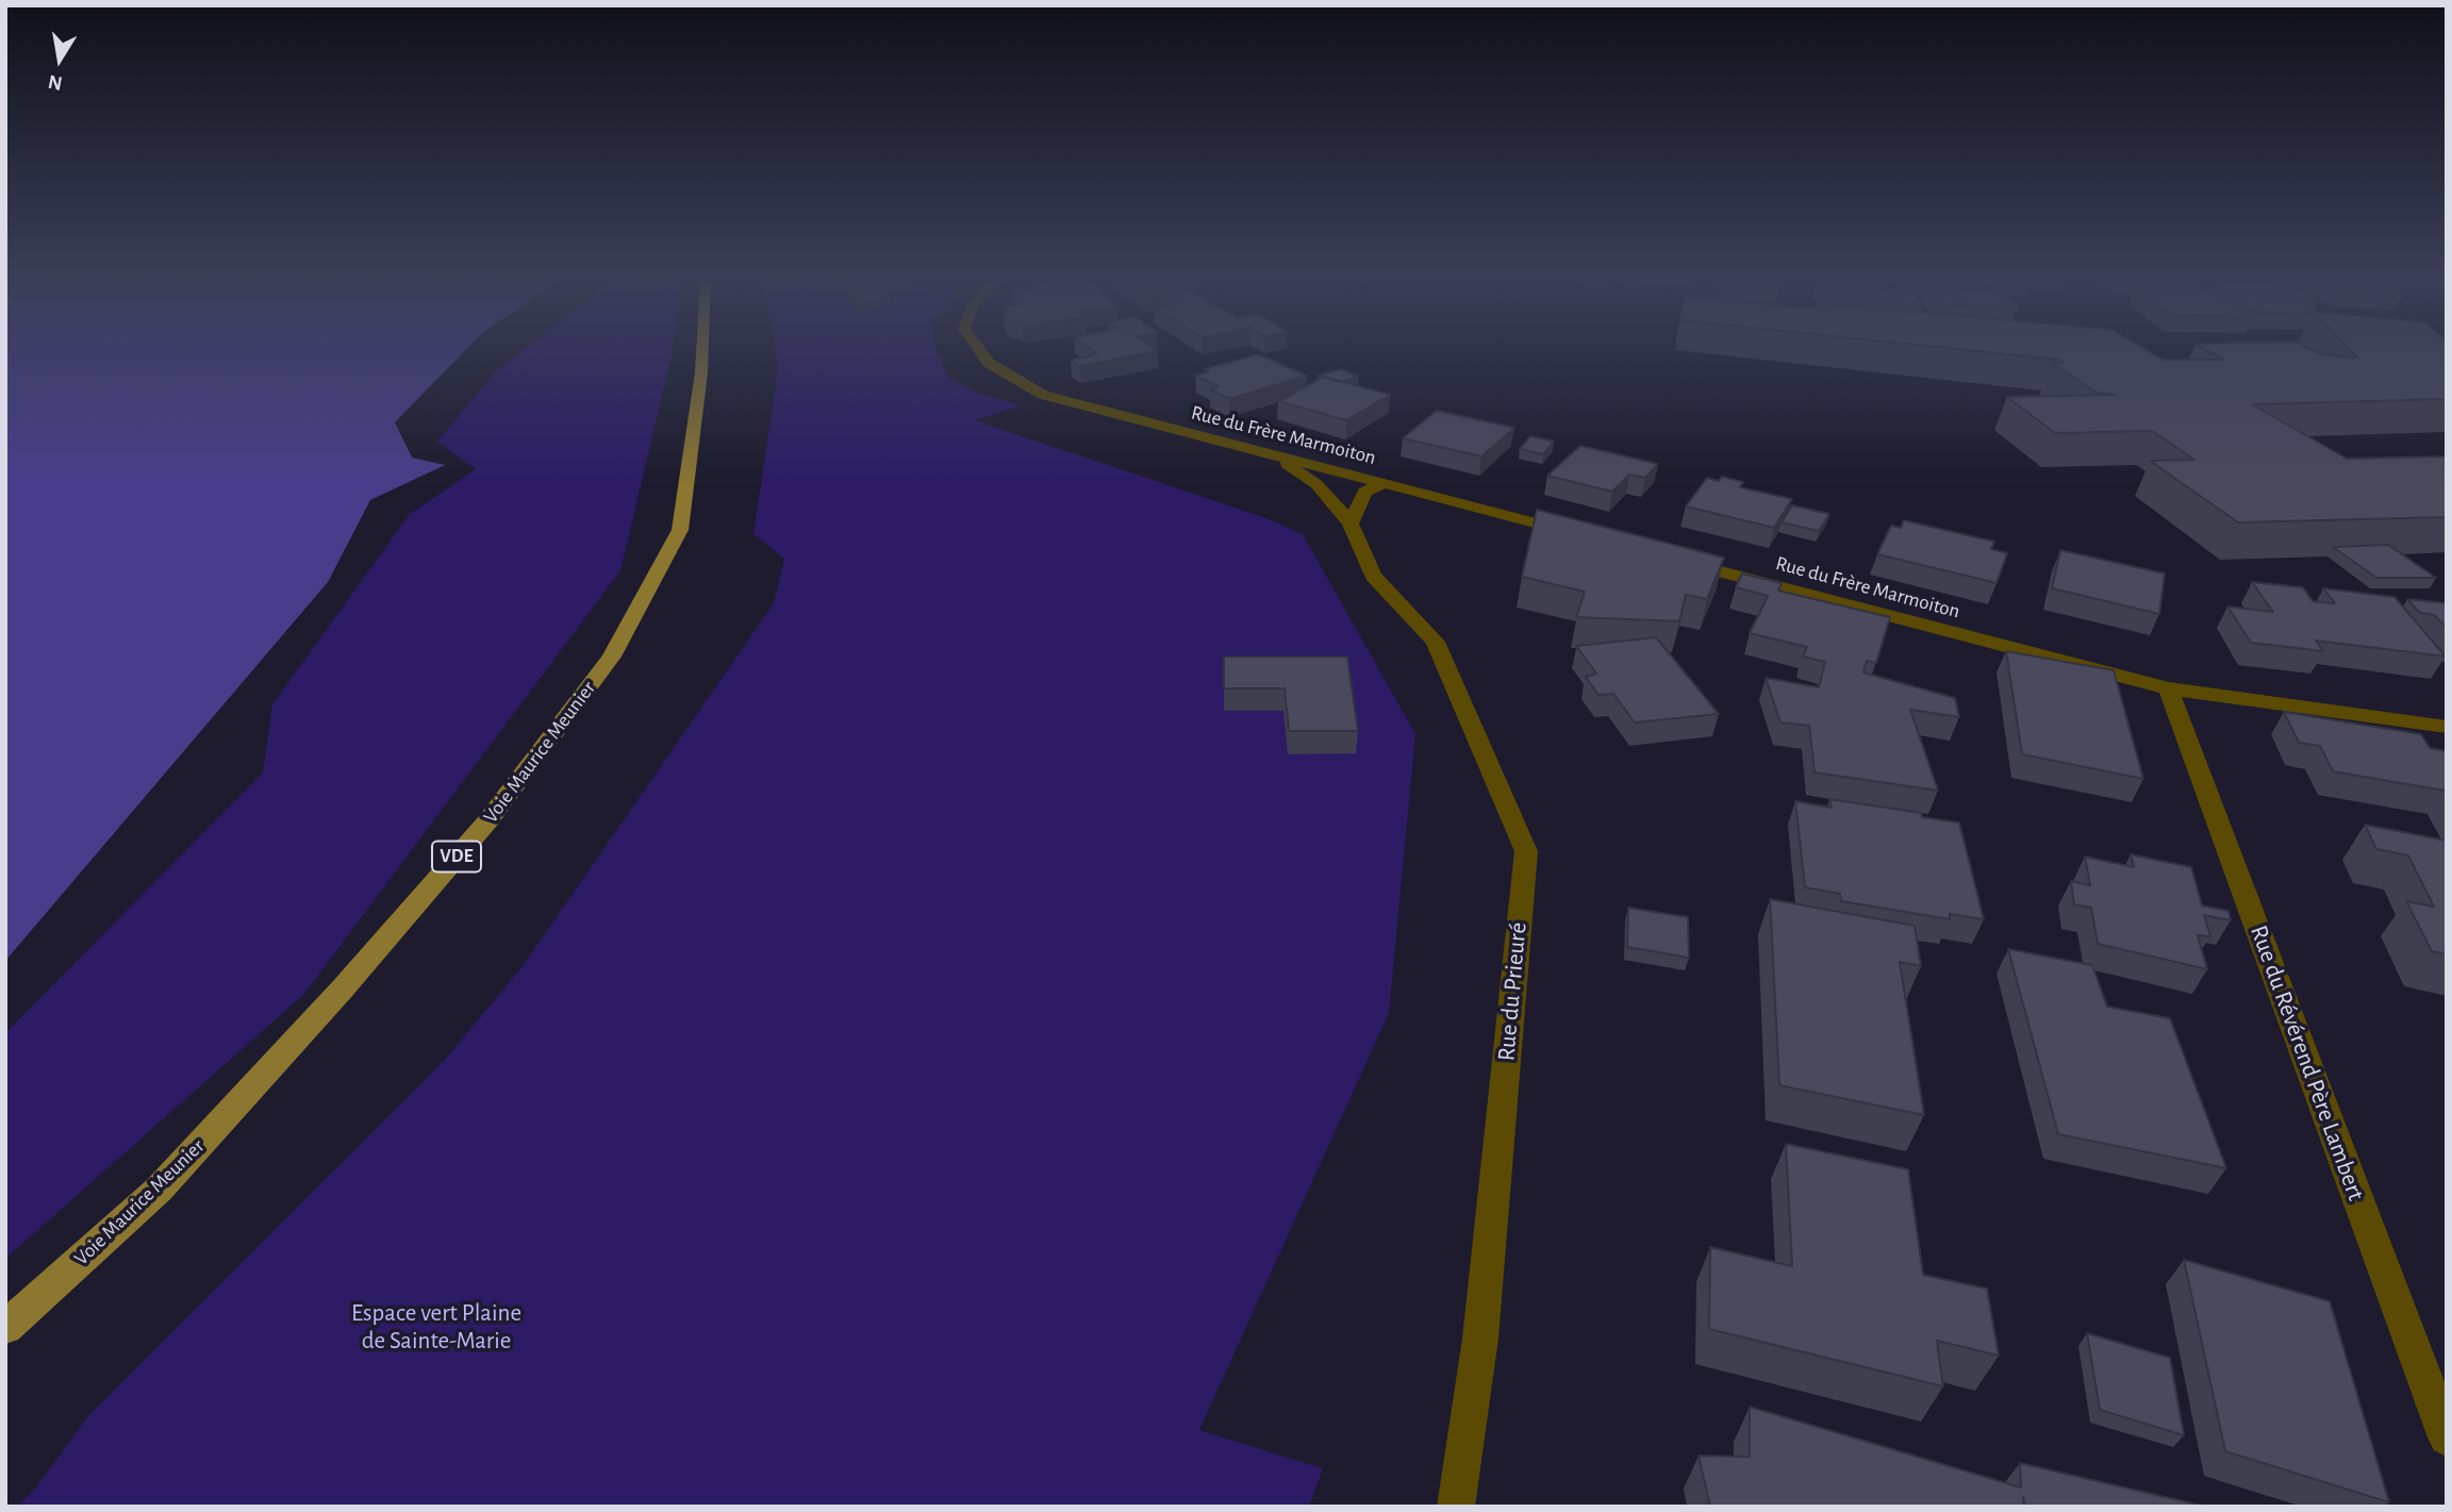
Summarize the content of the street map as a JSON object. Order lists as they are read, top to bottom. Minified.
{"streets":{"main road":["Voie Maurice Meunier","VDE"],"street":["Rue du Frère Marmoiton","Rue du Prieuré","Rue du Révérend Père Lambert"]},"crossings":[["Rue du Frère Marmoiton","Rue du Prieuré"],["Rue du Frère Marmoiton","Rue du Révérend Père Lambert"]],"parks":["Espace vert Plaine de Sainte-Marie"],"north":"bottom"}
